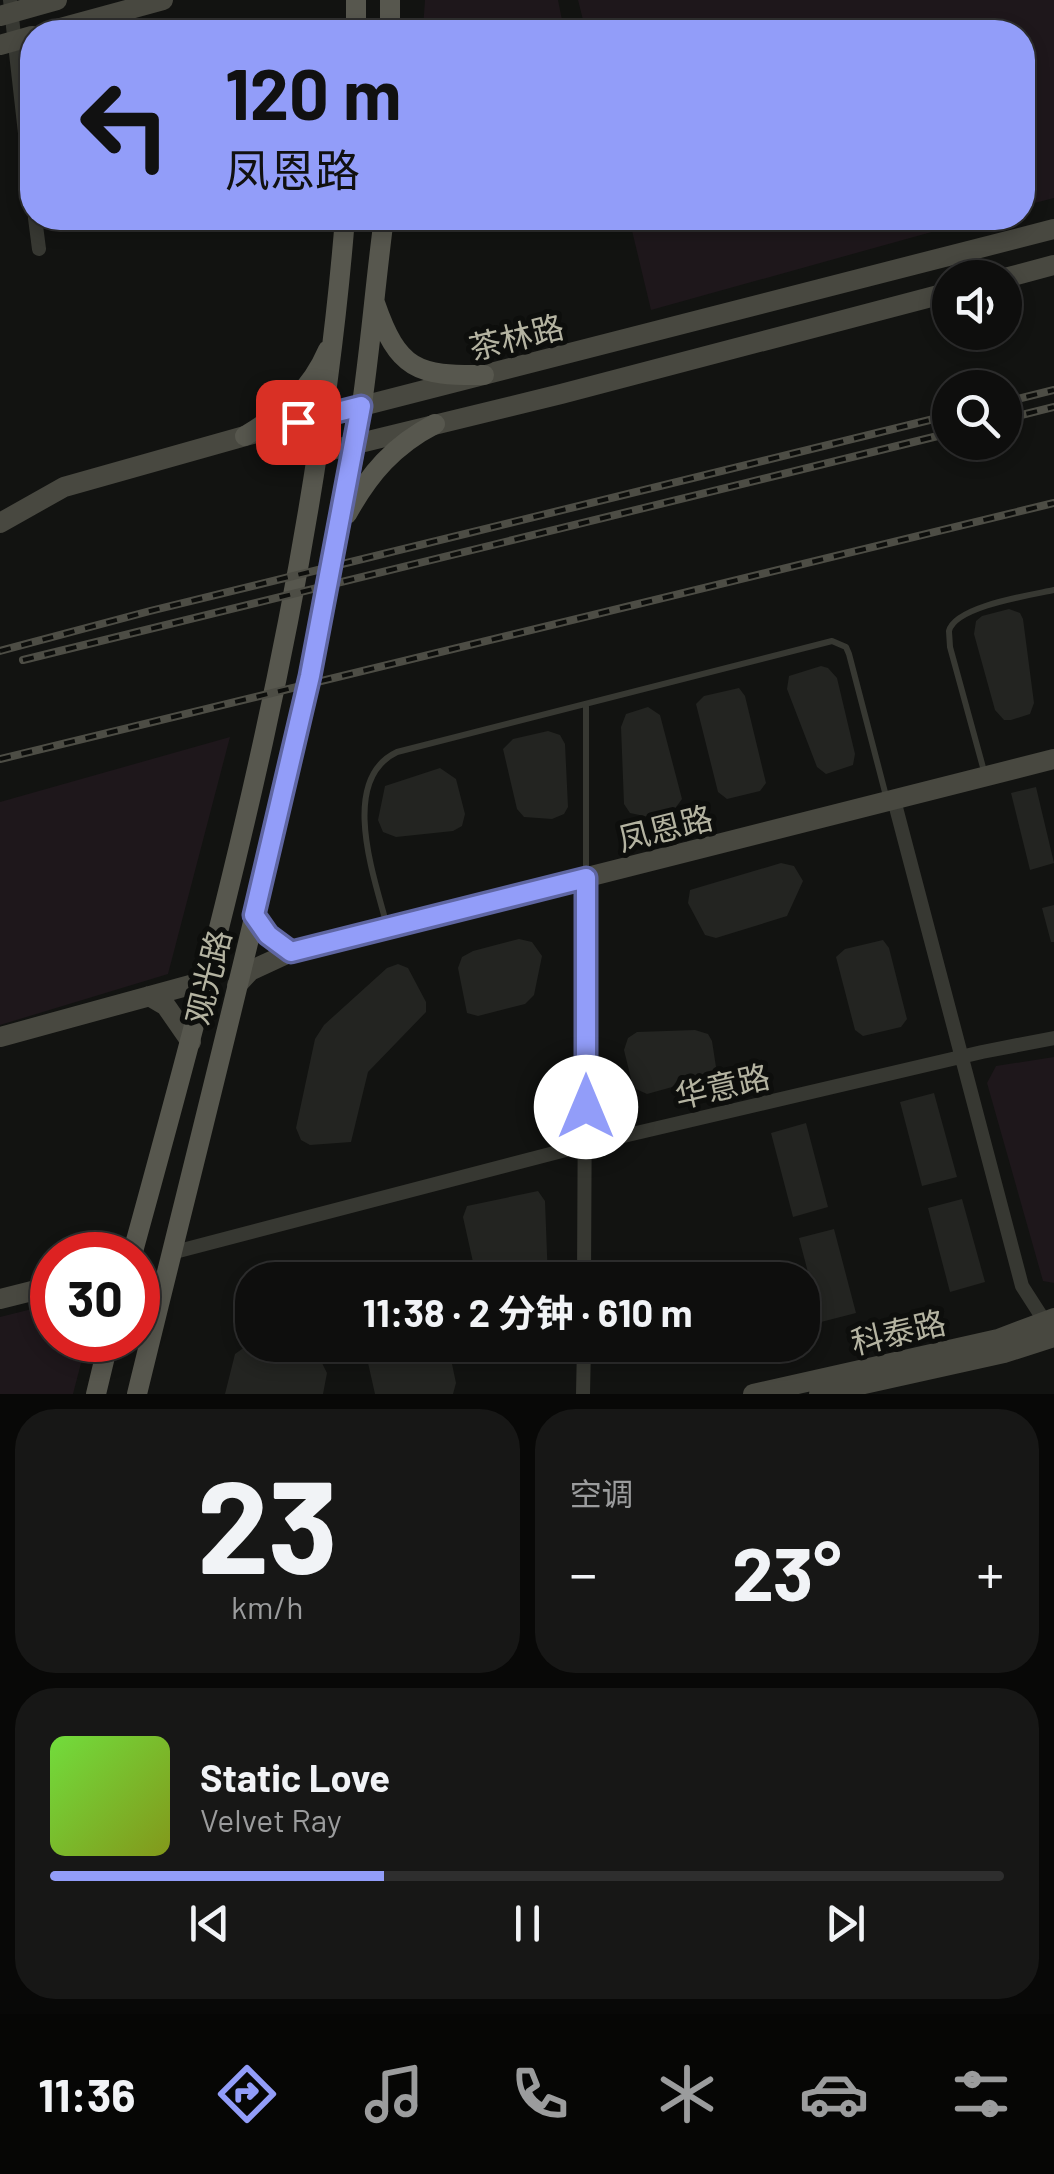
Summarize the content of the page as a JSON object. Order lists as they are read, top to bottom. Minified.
{"streets":{"main road":["观光路"],"street":["茶林路","凤恩路","华意路","科泰路"]},"crossings":[["茶林路","观光路"],["凤恩路","观光路"],["观光路","华意路"]],"page":{"turn":["120 m","凤恩路"],"limit":"30","trip":"11:38 · 2 分钟 · 610 m","tile":[["23","km/h"],"空调"],"heat":["−","23°","+"],"song":["Static Love","Velvet Ray"],"tabs":"11:36"}}
